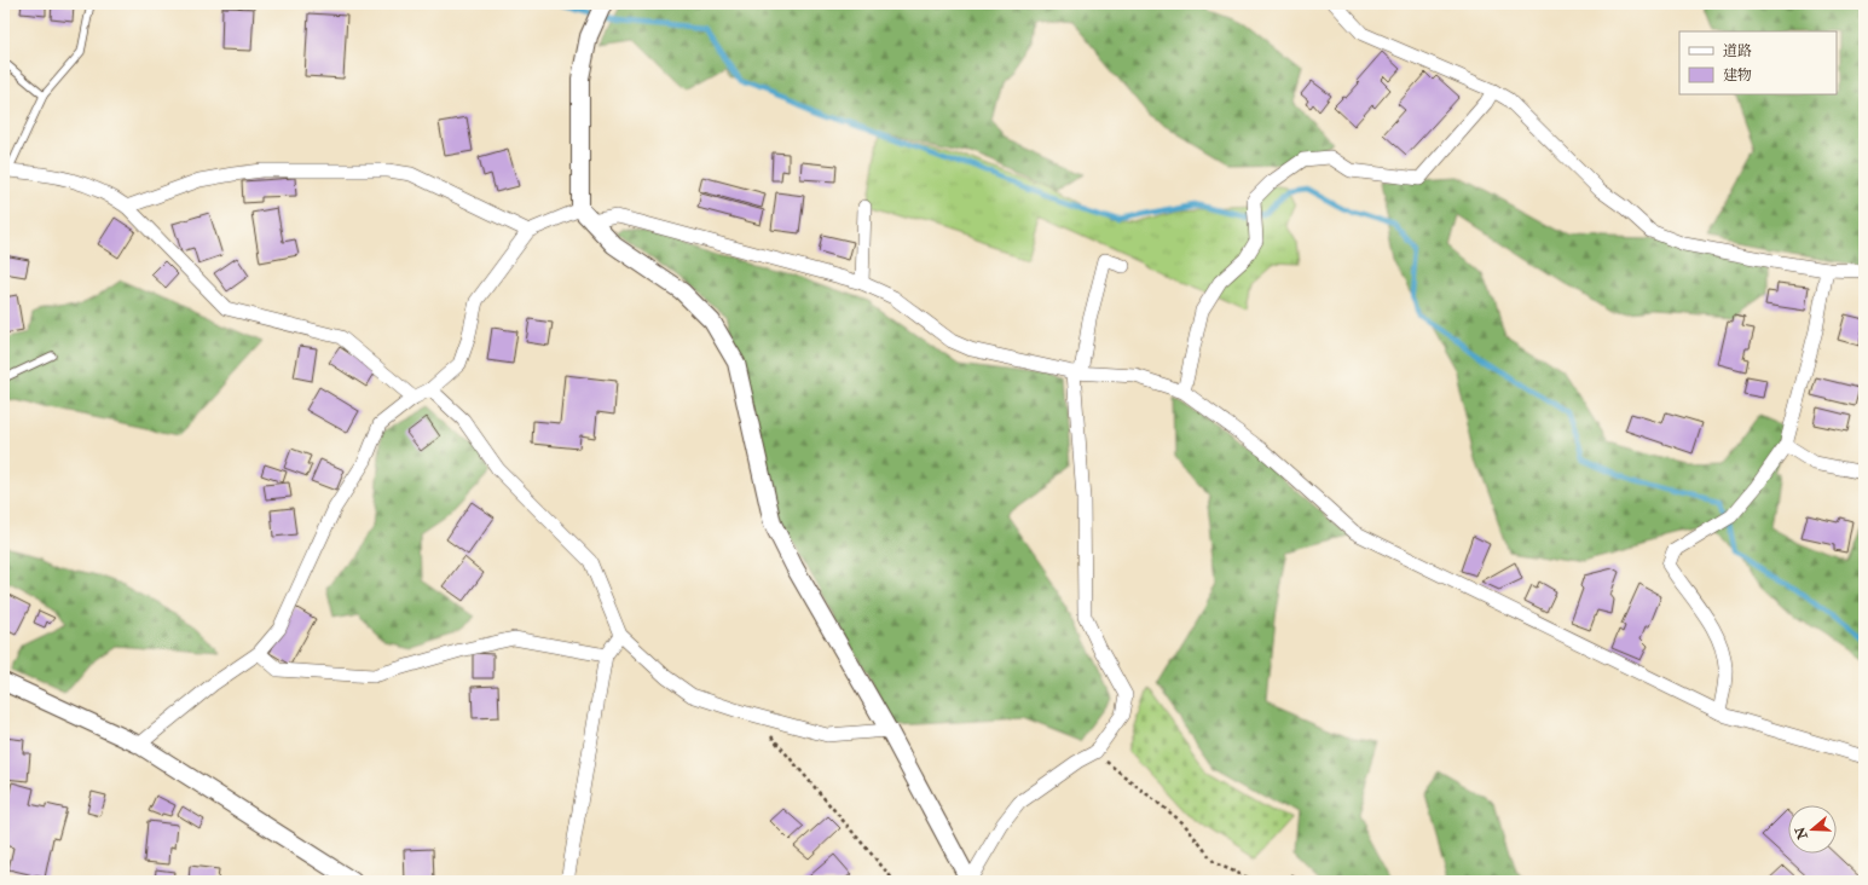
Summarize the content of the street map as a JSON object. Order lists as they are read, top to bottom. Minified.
{"legend":["道路","建物"],"north":"left"}
